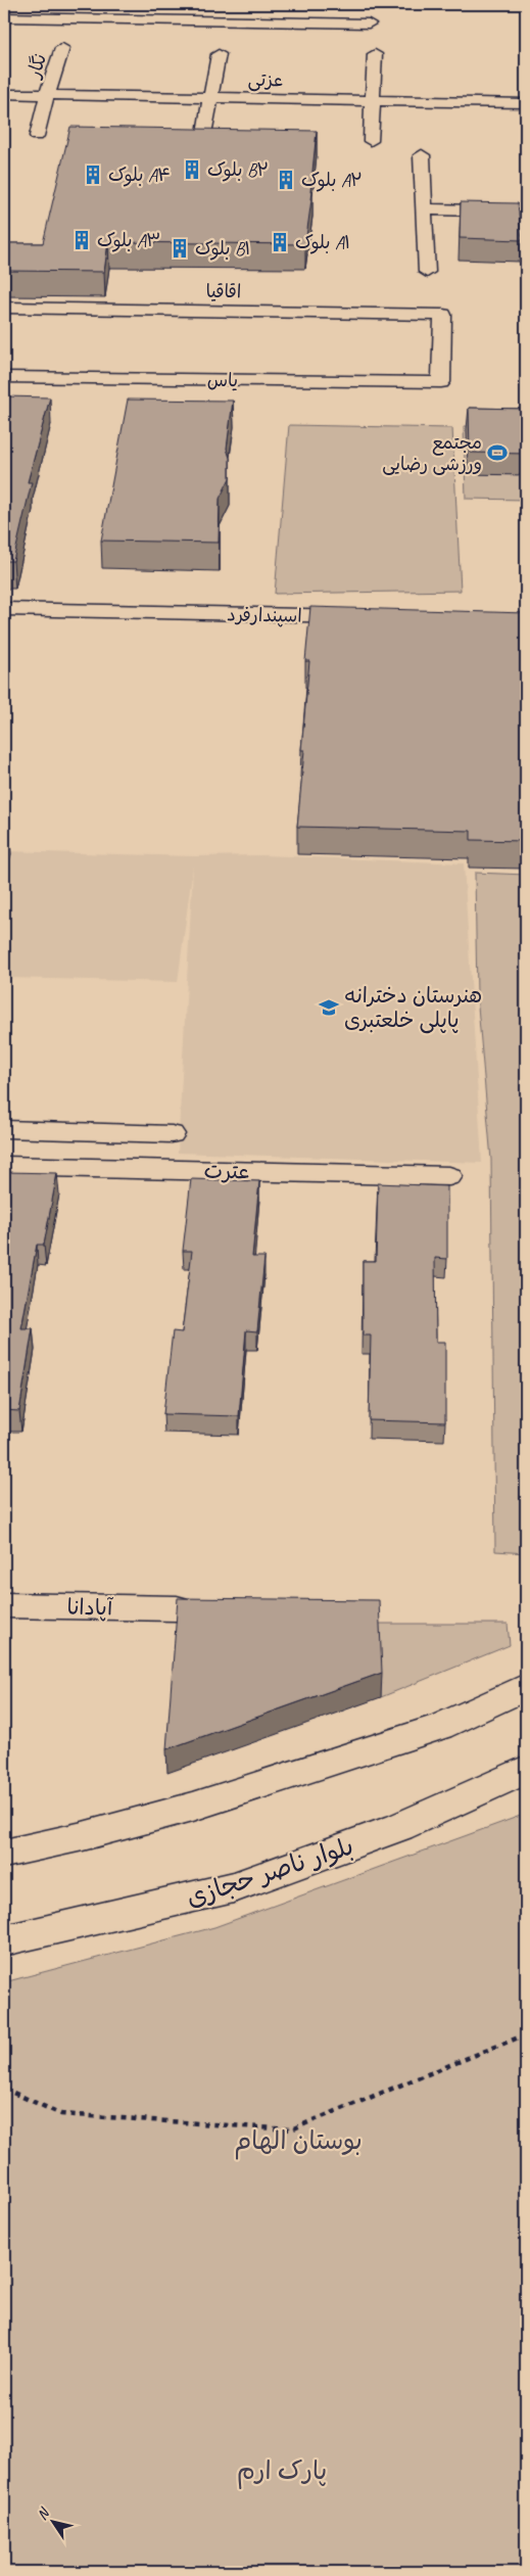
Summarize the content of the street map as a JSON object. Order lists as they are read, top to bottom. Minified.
{"streets":{"main road":["نگار","عزتی","اقاقیا","یاس","اسپندارفرد","عترت","آپادانا","بلوار ناصر حجازی"]},"crossings":[["نگار","عزتی"],["اقاقیا","یاس"]],"parks":["بوستان الهام","پارک ارم"],"places":{"building":["بلوک B۲","بلوک A۴","بلوک A۲","بلوک A۳","بلوک A۱","بلوک B۱"],"sports":["مجتمع ورزشی رضایی"],"school or university":["هنرستان دخترانه پاپلی خلعتبری"]},"north":"top left"}
